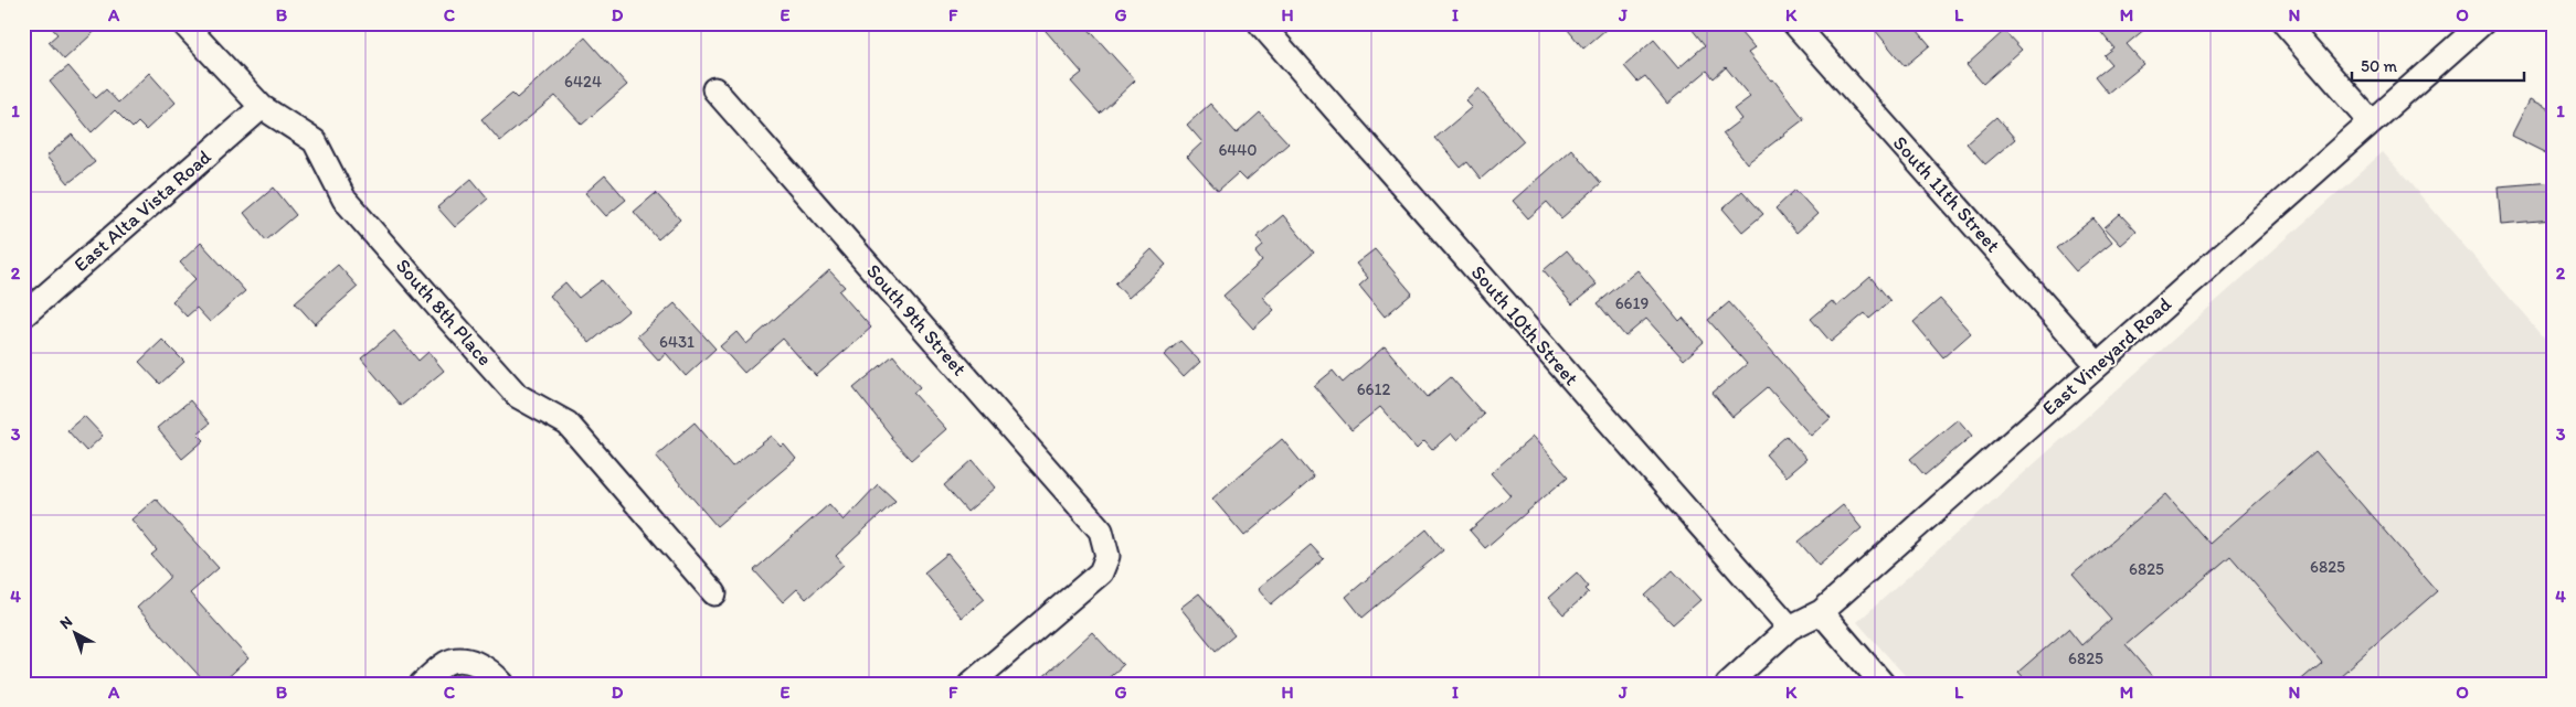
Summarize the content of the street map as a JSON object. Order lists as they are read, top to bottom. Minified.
{"streets":{"street":["South 11th Street","East Alta Vista Road","South 8th Place","South 9th Street","South 10th Street","East Vineyard Road"]},"crossings":[["South 11th Street","East Vineyard Road"],["East Alta Vista Road","South 8th Place"],["South 10th Street","East Vineyard Road"]],"house_numbers":["6424","6440","6619","6431","6612","6825","6825","6825"],"scale_bar":"50 m","north":"top left","grid":{"columns":["A","B","C","D","E","F","G","H","I","J","K","L","M","N","O"],"rows":["1","2","3","4"]}}
